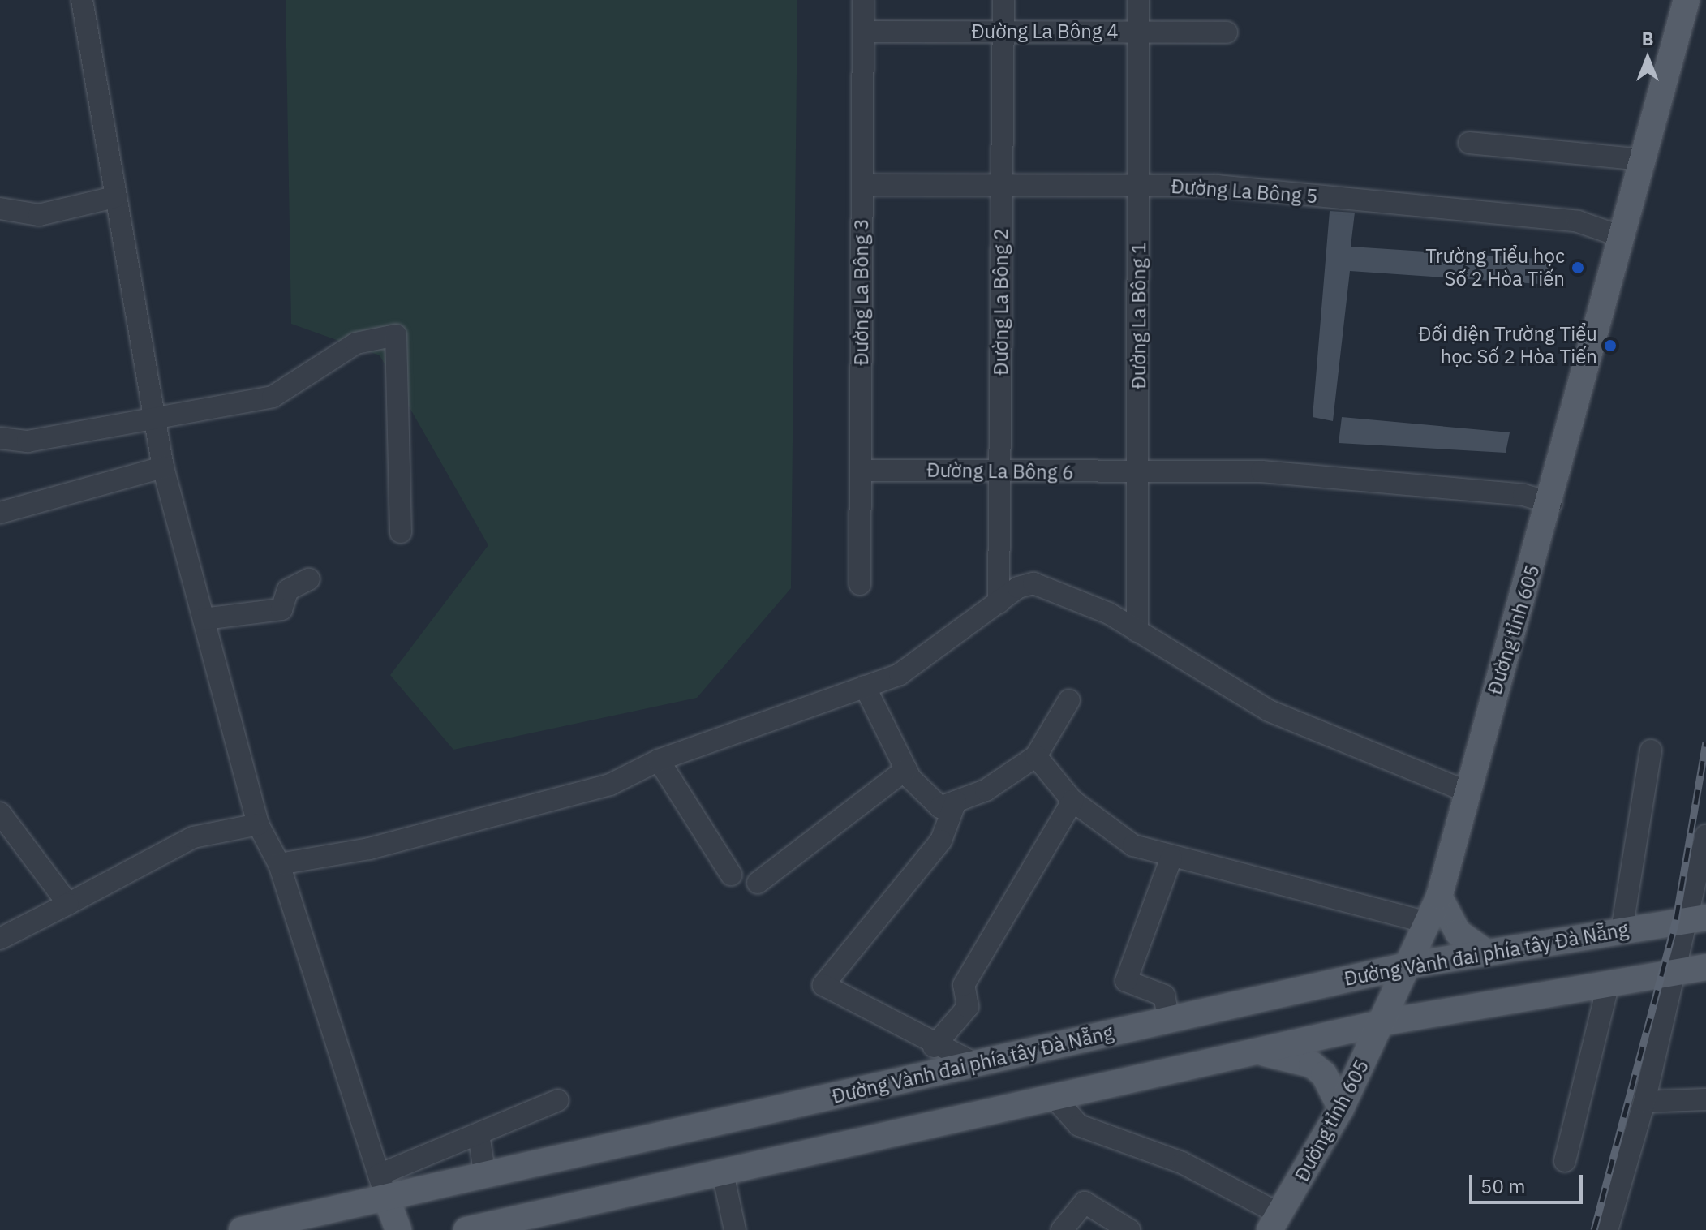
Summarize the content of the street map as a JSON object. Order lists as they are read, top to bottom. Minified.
{"streets":{"main road":["Đường tỉnh 605","Đường Vành đai phía tây Đà Nẵng"],"street":["Đường La Bông 4","Đường La Bông 5","Đường La Bông 3","Đường La Bông 2","Đường La Bông 1","Đường La Bông 6"]},"crossings":[["Đường La Bông 4","Đường La Bông 3"],["Đường La Bông 4","Đường La Bông 2"],["Đường La Bông 4","Đường La Bông 1"],["Đường La Bông 5","Đường La Bông 3"],["Đường La Bông 5","Đường La Bông 2"],["Đường La Bông 5","Đường La Bông 1"],["Đường La Bông 5","Đường tỉnh 605"],["Đường La Bông 3","Đường La Bông 6"],["Đường La Bông 2","Đường La Bông 6"],["Đường La Bông 1","Đường La Bông 6"],["Đường La Bông 6","Đường tỉnh 605"],["Đường tỉnh 605","Đường Vành đai phía tây Đà Nẵng"]],"places":["Trường Tiểu học Số 2 Hòa Tiến","Đối diện Trường Tiểu học Số 2 Hòa Tiến"],"scale_bar":"50 m","north":"top"}
